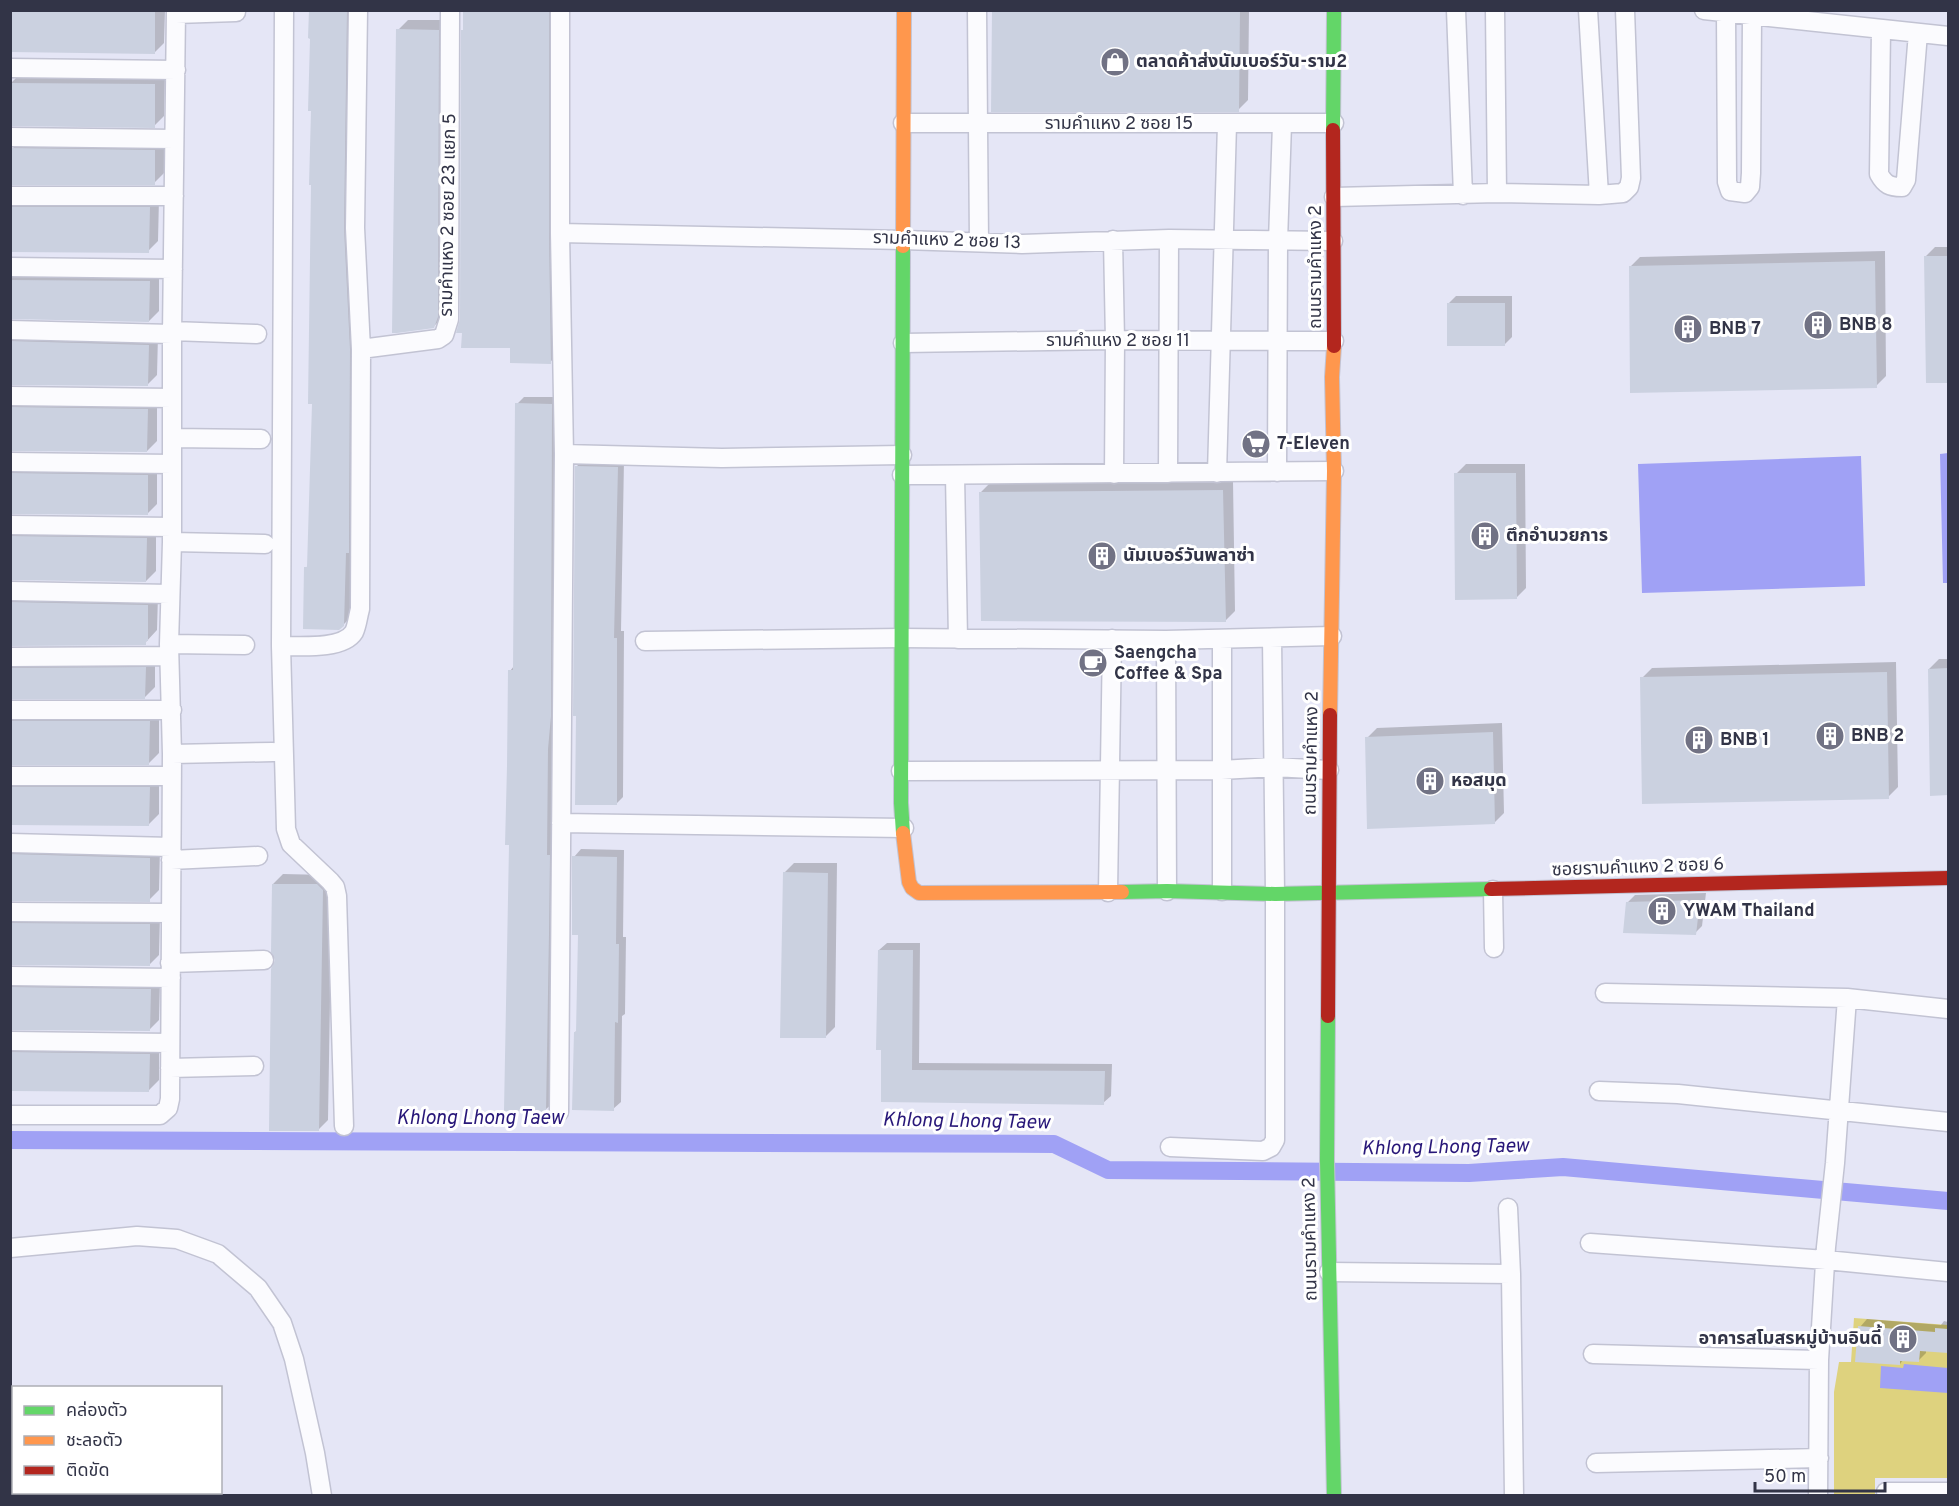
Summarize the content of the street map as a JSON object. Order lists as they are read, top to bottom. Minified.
{"streets":{"street":["รามคำแหง 2 ซอย 15","รามคำแหง 2 ซอย 23 แยก 5","รามคำแหง 2 ซอย 13","ถนนรามคำแหง 2","รามคำแหง 2 ซอย 11","ซอยรามคำแหง 2 ซอย 6"]},"crossings":[["รามคำแหง 2 ซอย 15","ถนนรามคำแหง 2"],["รามคำแหง 2 ซอย 15","ซอยรามคำแหง 2 ซอย 6"],["รามคำแหง 2 ซอย 13","ถนนรามคำแหง 2"],["รามคำแหง 2 ซอย 13","ซอยรามคำแหง 2 ซอย 6"],["ถนนรามคำแหง 2","รามคำแหง 2 ซอย 11"],["ถนนรามคำแหง 2","ซอยรามคำแหง 2 ซอย 6"],["รามคำแหง 2 ซอย 11","ซอยรามคำแหง 2 ซอย 6"]],"water":["Khlong Lhong Taew"],"places":{"shop":["ตลาดค้าส่งนัมเบอร์วัน-ราม2"],"building":["BNB 8","BNB 7","ตึกอำนวยการ","นัมเบอร์วันพลาซ่า","BNB 2","BNB 1","หอสมุด","YWAM Thailand","อาคารสโมสรหมู่บ้านอินดี้"],"supermarket":["7-Eleven"],"cafe":["Saengcha Coffee & Spa"]},"legend":["คล่องตัว","ชะลอตัว","ติดขัด"],"scale_bar":"50 m"}
